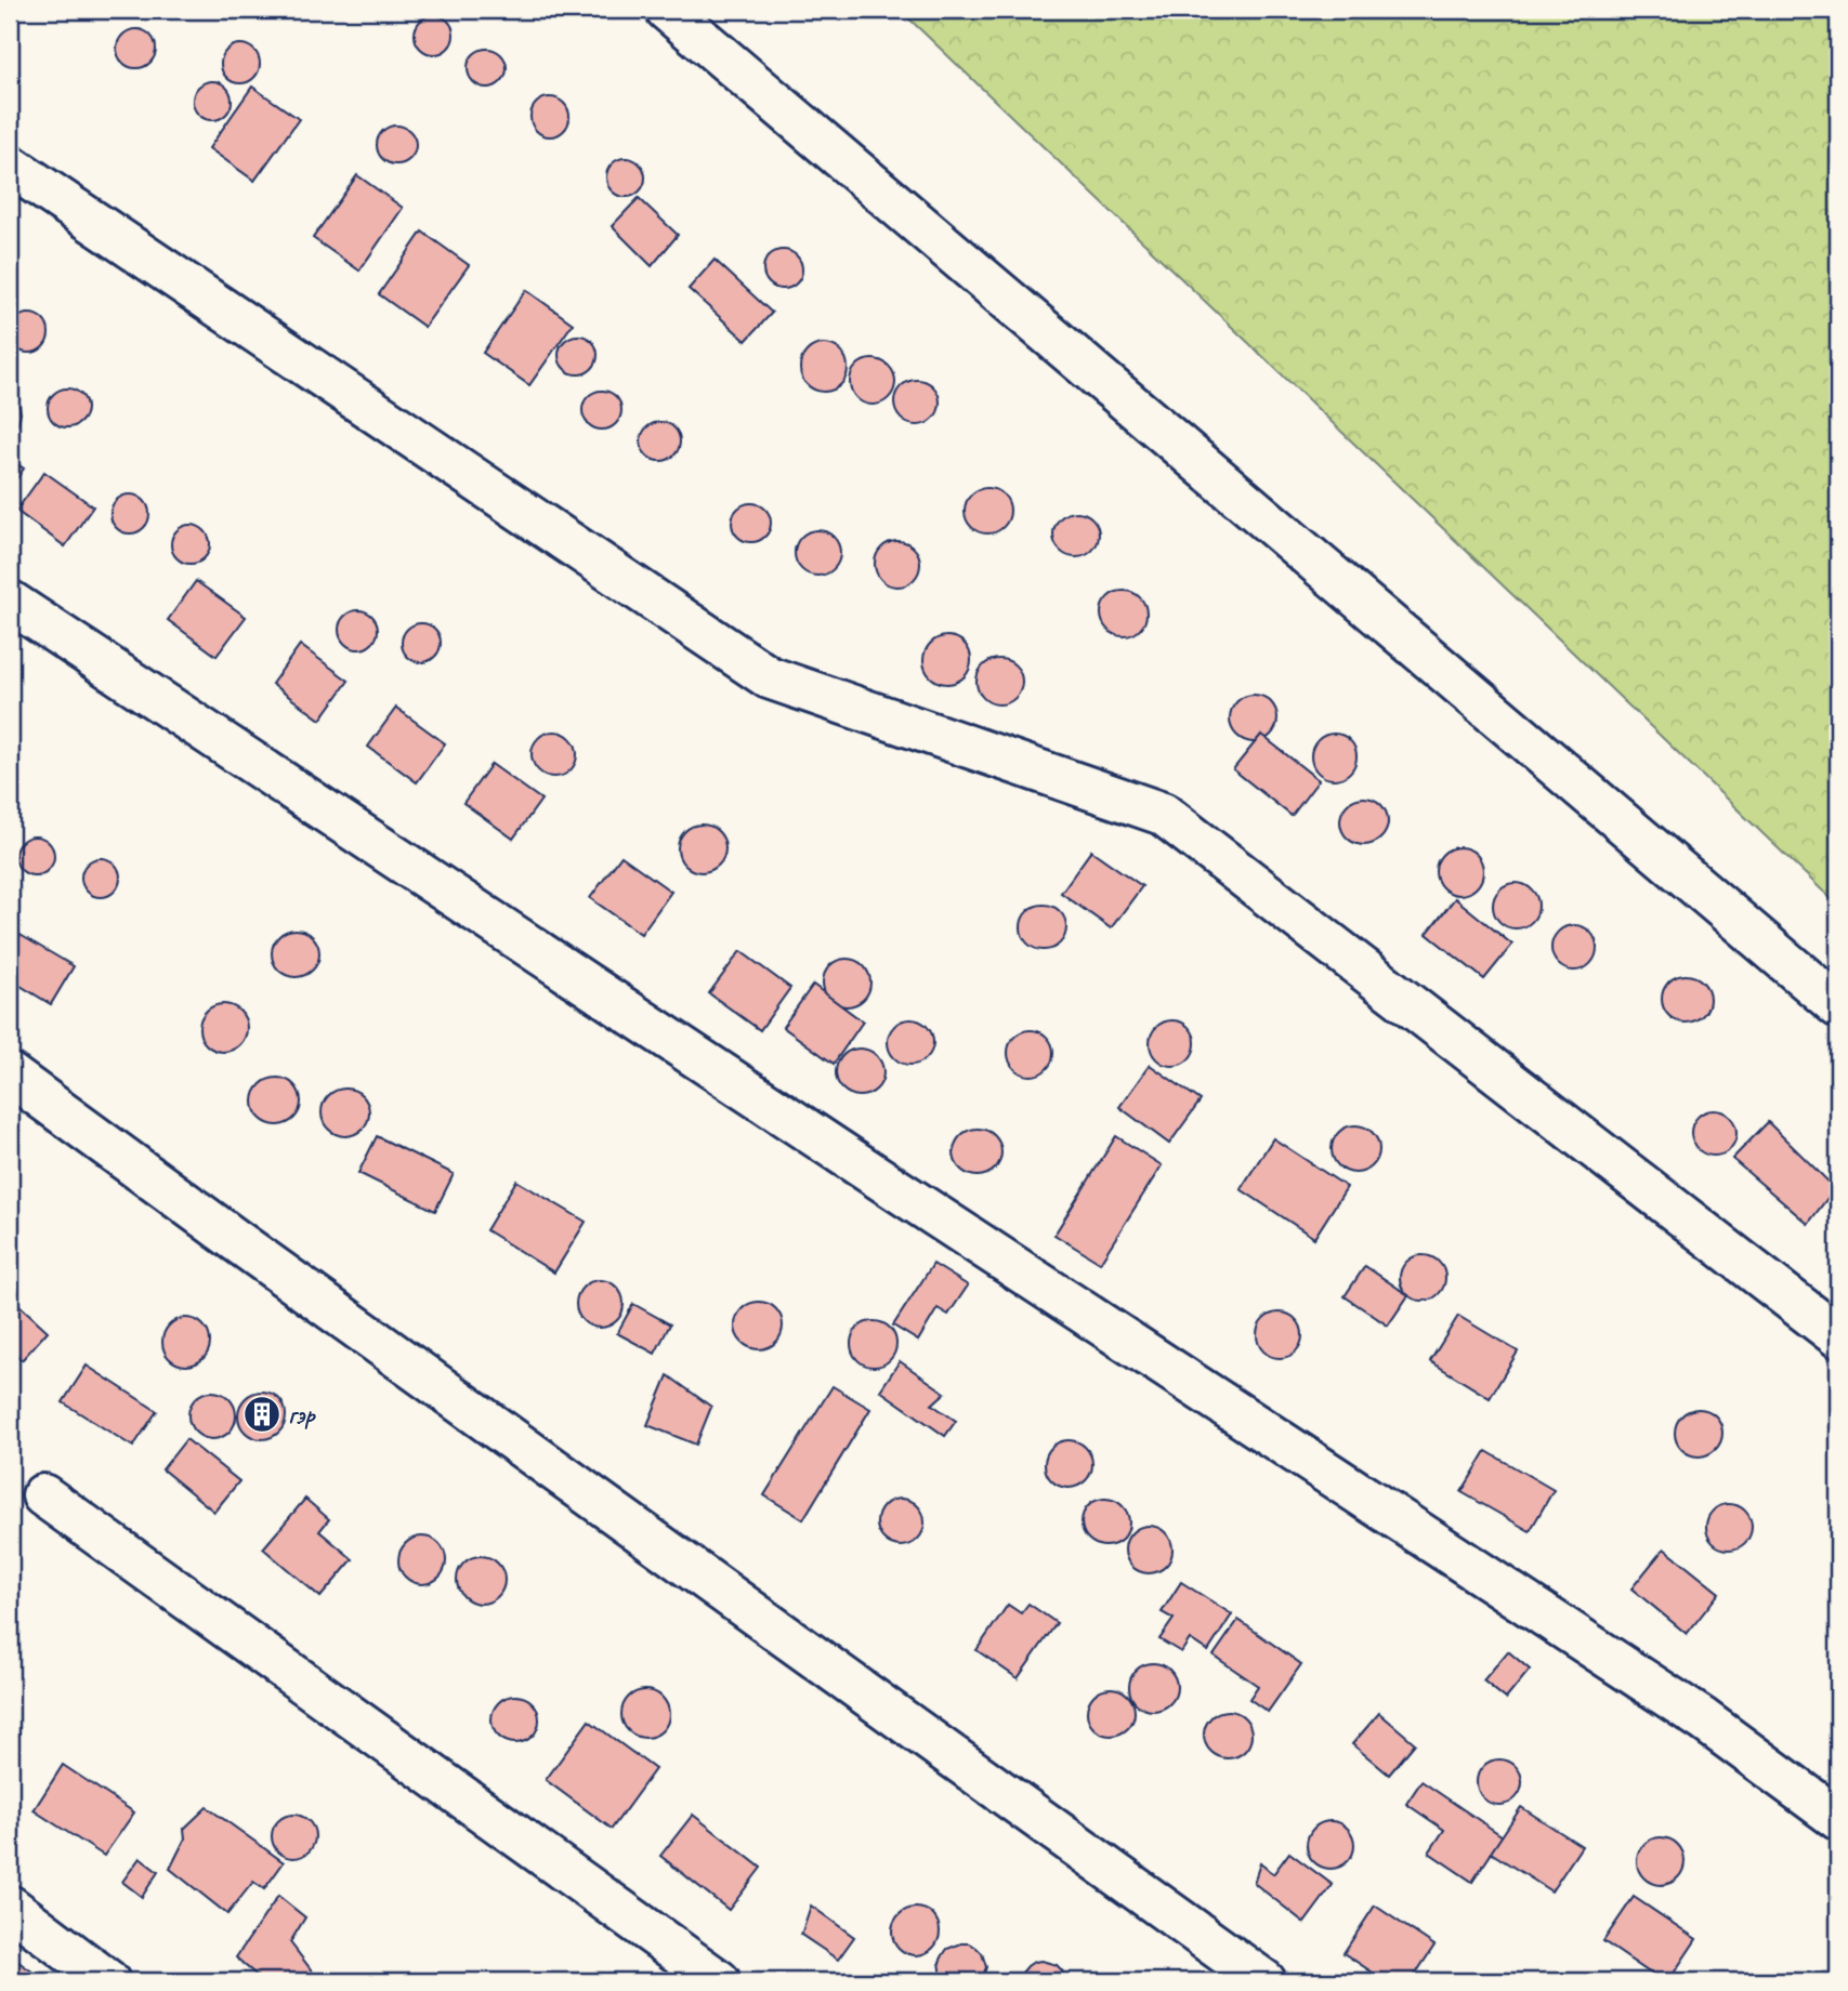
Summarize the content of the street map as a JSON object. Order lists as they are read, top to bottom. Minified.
{"places":{"building":["гэр"]}}
